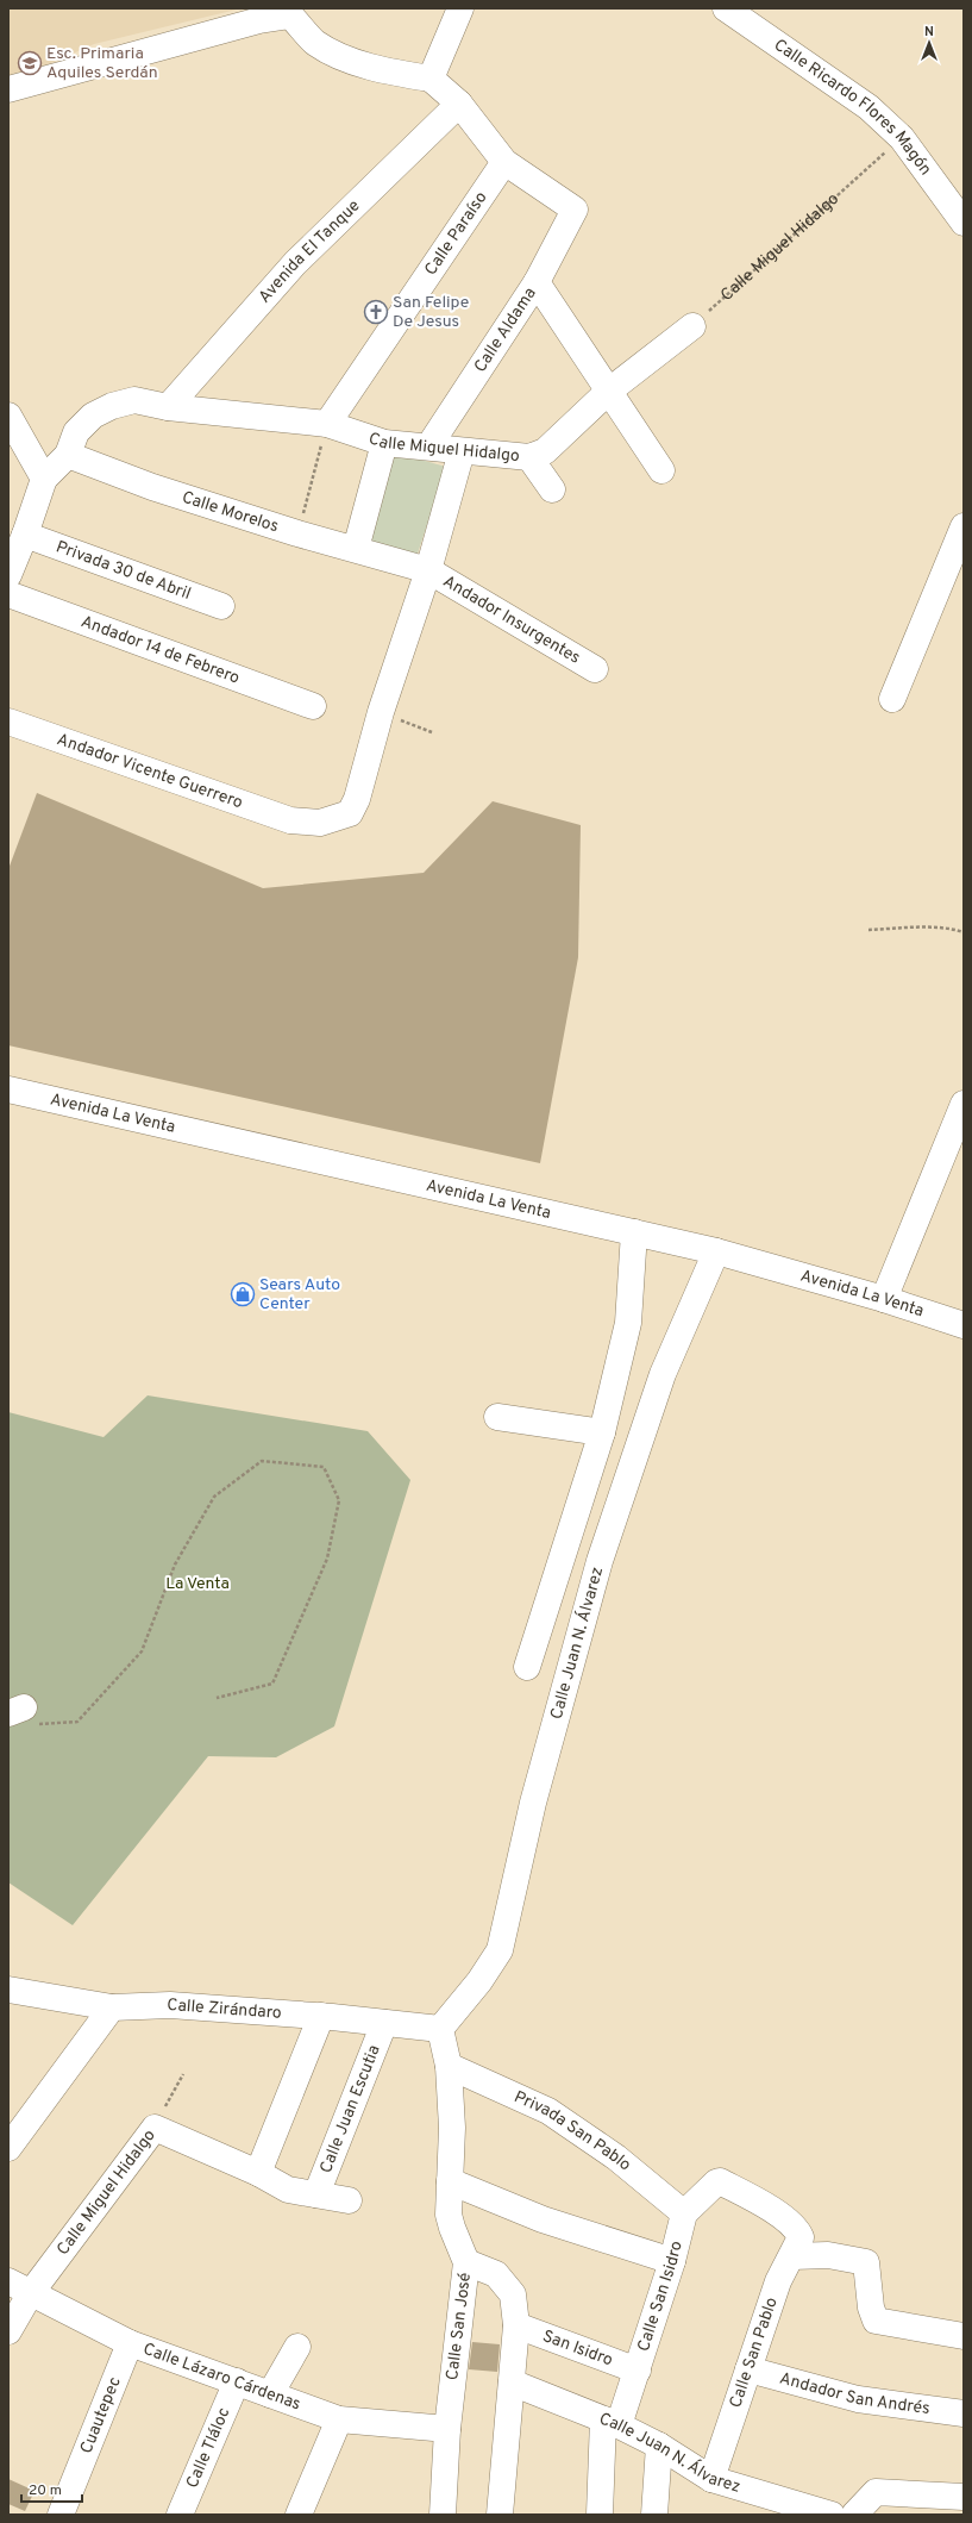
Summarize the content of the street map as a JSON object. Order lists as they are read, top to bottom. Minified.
{"streets":{"street":["Calle Ricardo Flores Magón","Calle Paraíso","Calle Miguel Hidalgo","Avenida El Tanque","Calle Aldama","Calle Morelos","Privada 30 de Abril","Andador Insurgentes","Andador 14 de Febrero","Andador Vicente Guerrero","Avenida La Venta","Calle Juan N. Álvarez","Calle Zirándaro","Calle Juan Escutia","Privada San Pablo","Calle San Isidro","Calle San José","San Isidro","Calle San Pablo","Calle Lázaro Cárdenas","Andador San Andrés","Cuautepec","Calle Tláloc"]},"crossings":[["Calle Ricardo Flores Magón","Calle Miguel Hidalgo"],["Calle Paraíso","Calle Miguel Hidalgo"],["Calle Paraíso","Calle Aldama"],["Calle Miguel Hidalgo","Avenida El Tanque"],["Calle Miguel Hidalgo","Calle Aldama"],["Calle Miguel Hidalgo","Calle Morelos"],["Calle Miguel Hidalgo","Calle Juan Escutia"],["Calle Miguel Hidalgo","Calle Lázaro Cárdenas"],["Calle Morelos","Andador Insurgentes"],["Avenida La Venta","Calle Juan N. Álvarez"],["Calle Juan N. Álvarez","Calle Zirándaro"],["Calle Juan N. Álvarez","Calle San Isidro"],["Calle Juan N. Álvarez","Calle San José"],["Calle Juan N. Álvarez","Calle San Pablo"],["Calle Zirándaro","Calle Juan Escutia"],["Calle Zirándaro","Calle San José"],["Privada San Pablo","Calle San Isidro"],["Privada San Pablo","Calle San José"],["Privada San Pablo","Calle San Pablo"],["Calle San Isidro","San Isidro"],["Calle San Isidro","Calle San Pablo"],["Calle San José","Calle Lázaro Cárdenas"],["Calle San Pablo","Andador San Andrés"],["Calle Lázaro Cárdenas","Cuautepec"],["Calle Lázaro Cárdenas","Calle Tláloc"]],"parks":["La Venta"],"places":{"school or university":["Esc. Primaria Aquiles Serdán"],"church":["San Felipe De Jesus"],"shop":["Sears Auto Center"]},"scale_bar":"20 m","north":"top"}
